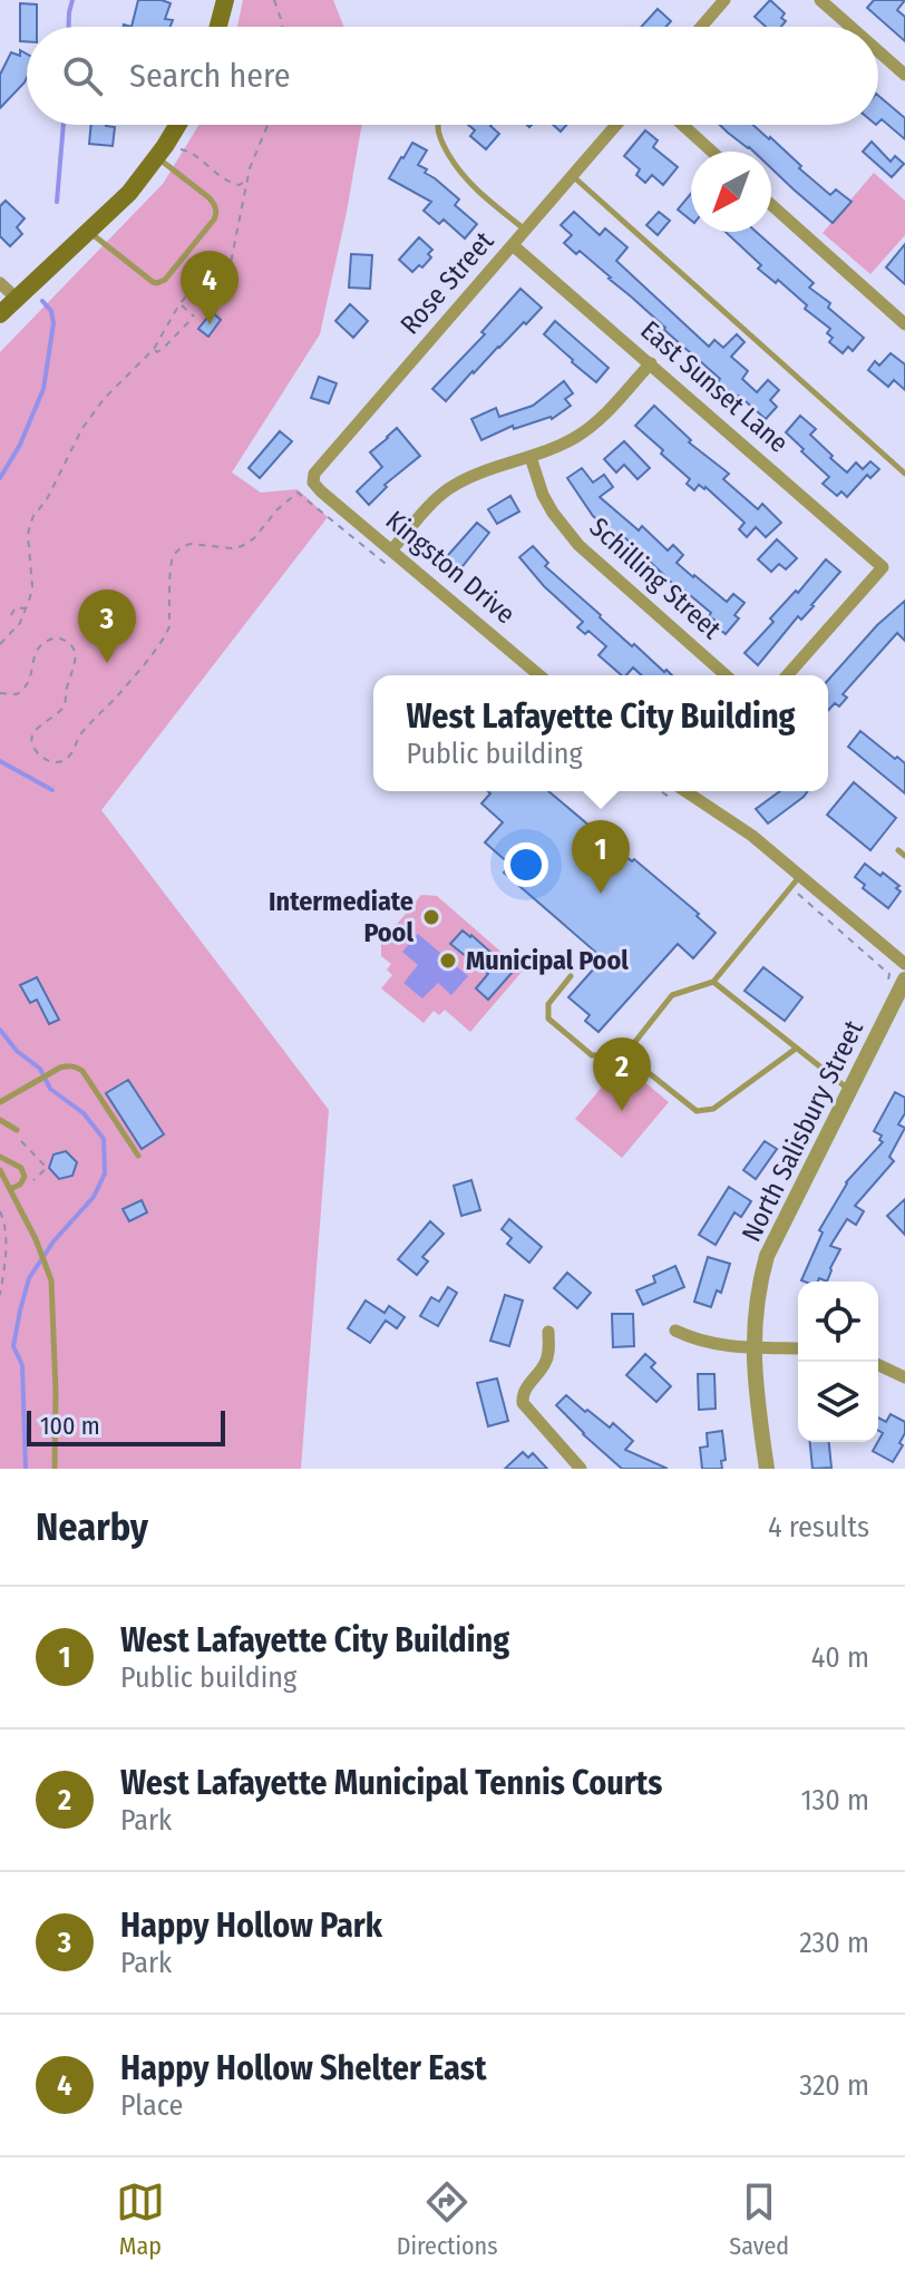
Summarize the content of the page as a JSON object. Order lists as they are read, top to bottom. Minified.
{"streets":{"street":["Rose Street","East Sunset Lane","Kingston Drive","Schilling Street","North Salisbury Street"]},"crossings":[["Rose Street","East Sunset Lane"],["Rose Street","Kingston Drive"]],"places":["Intermediate Pool","Municipal Pool"],"scale_bar":"100 m","north":"bottom left","page":{"search":"Search here","pins":["4","3","1","2"],"popup":["West Lafayette City Building","Public building"],"scale":"100 m","heading":["Nearby","4 results"],"list":[{"mark":"1","name":"West Lafayette City Building","note":"Public building","value":"40 m"},{"mark":"2","name":"West Lafayette Municipal Tennis Courts","note":"Park","value":"130 m"},{"mark":"3","name":"Happy Hollow Park","note":"Park","value":"230 m"},{"mark":"4","name":"Happy Hollow Shelter East","note":"Place","value":"320 m"}],"nav":["Map","Directions","Saved"]}}
